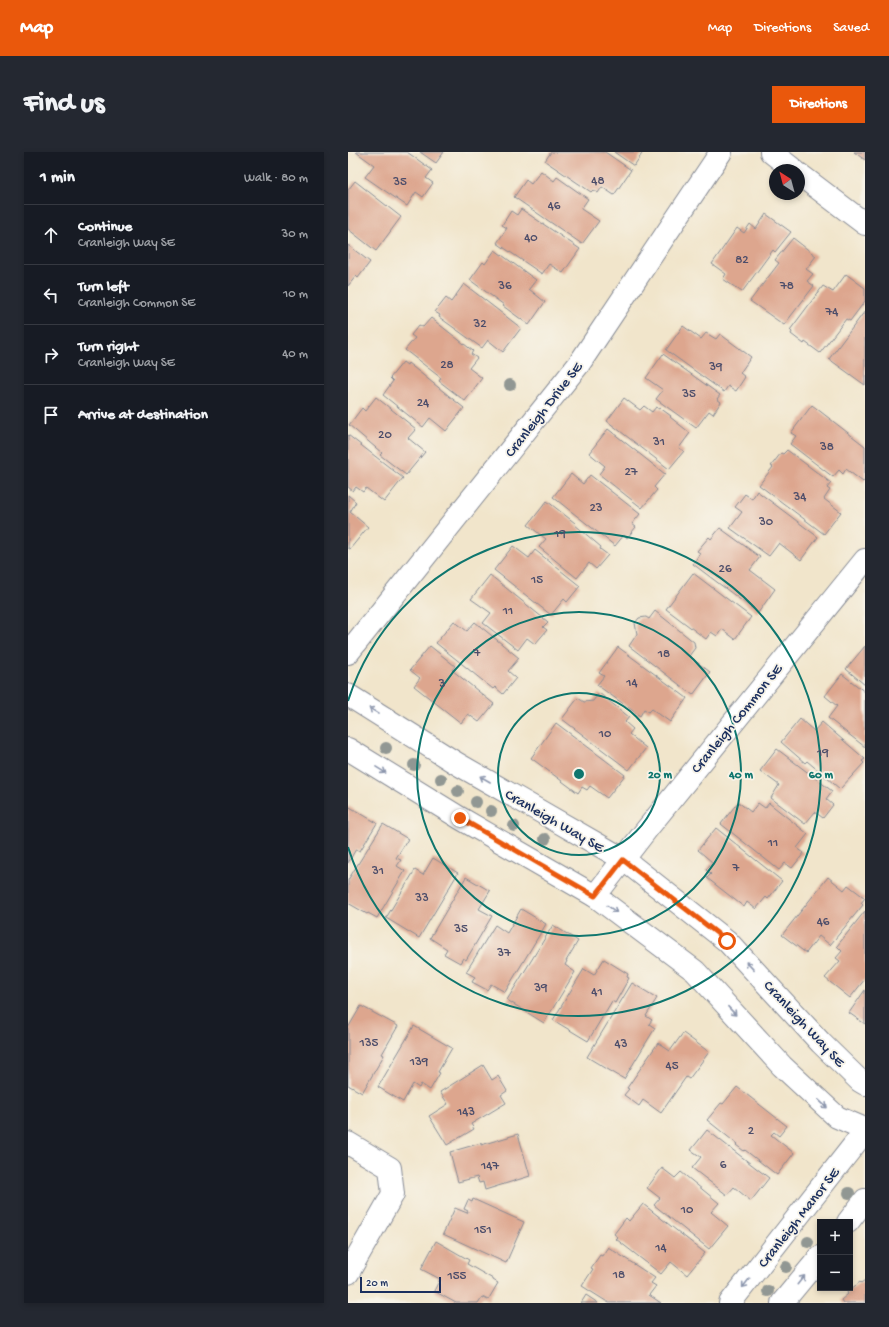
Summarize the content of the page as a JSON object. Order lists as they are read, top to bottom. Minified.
{"streets":{"street":["Cranleigh Drive SE","Cranleigh Common SE","Cranleigh Way SE","Cranleigh Manor SE"]},"crossings":[["Cranleigh Common SE","Cranleigh Way SE"]],"house_numbers":["48","35","46","40","82","36","78","74","32","28","39","35","24","20","31","38","27","34","23","30","19","26","15","11","7","18","14","3","10","19","11","7","31","33","46","35","37","39","41","135","43","139","45","143","2","6","147","10","151","14","18","155"],"scale_bar":"20 m","north":"top left","page":{"header":"Map","nav":["Map","Directions","Saved"],"buttons":"Directions","title":"Find us","heading":["1 min","Walk · 80 m"],"list":[["Continue","Cranleigh Way SE","30 m"],["Turn left","Cranleigh Common SE","10 m"],["Turn right","Cranleigh Way SE","40 m"],"Arrive at destination"],"map_buttons":["+","−"],"scale":"20 m"},"rings":["20 m","40 m","60 m"]}
